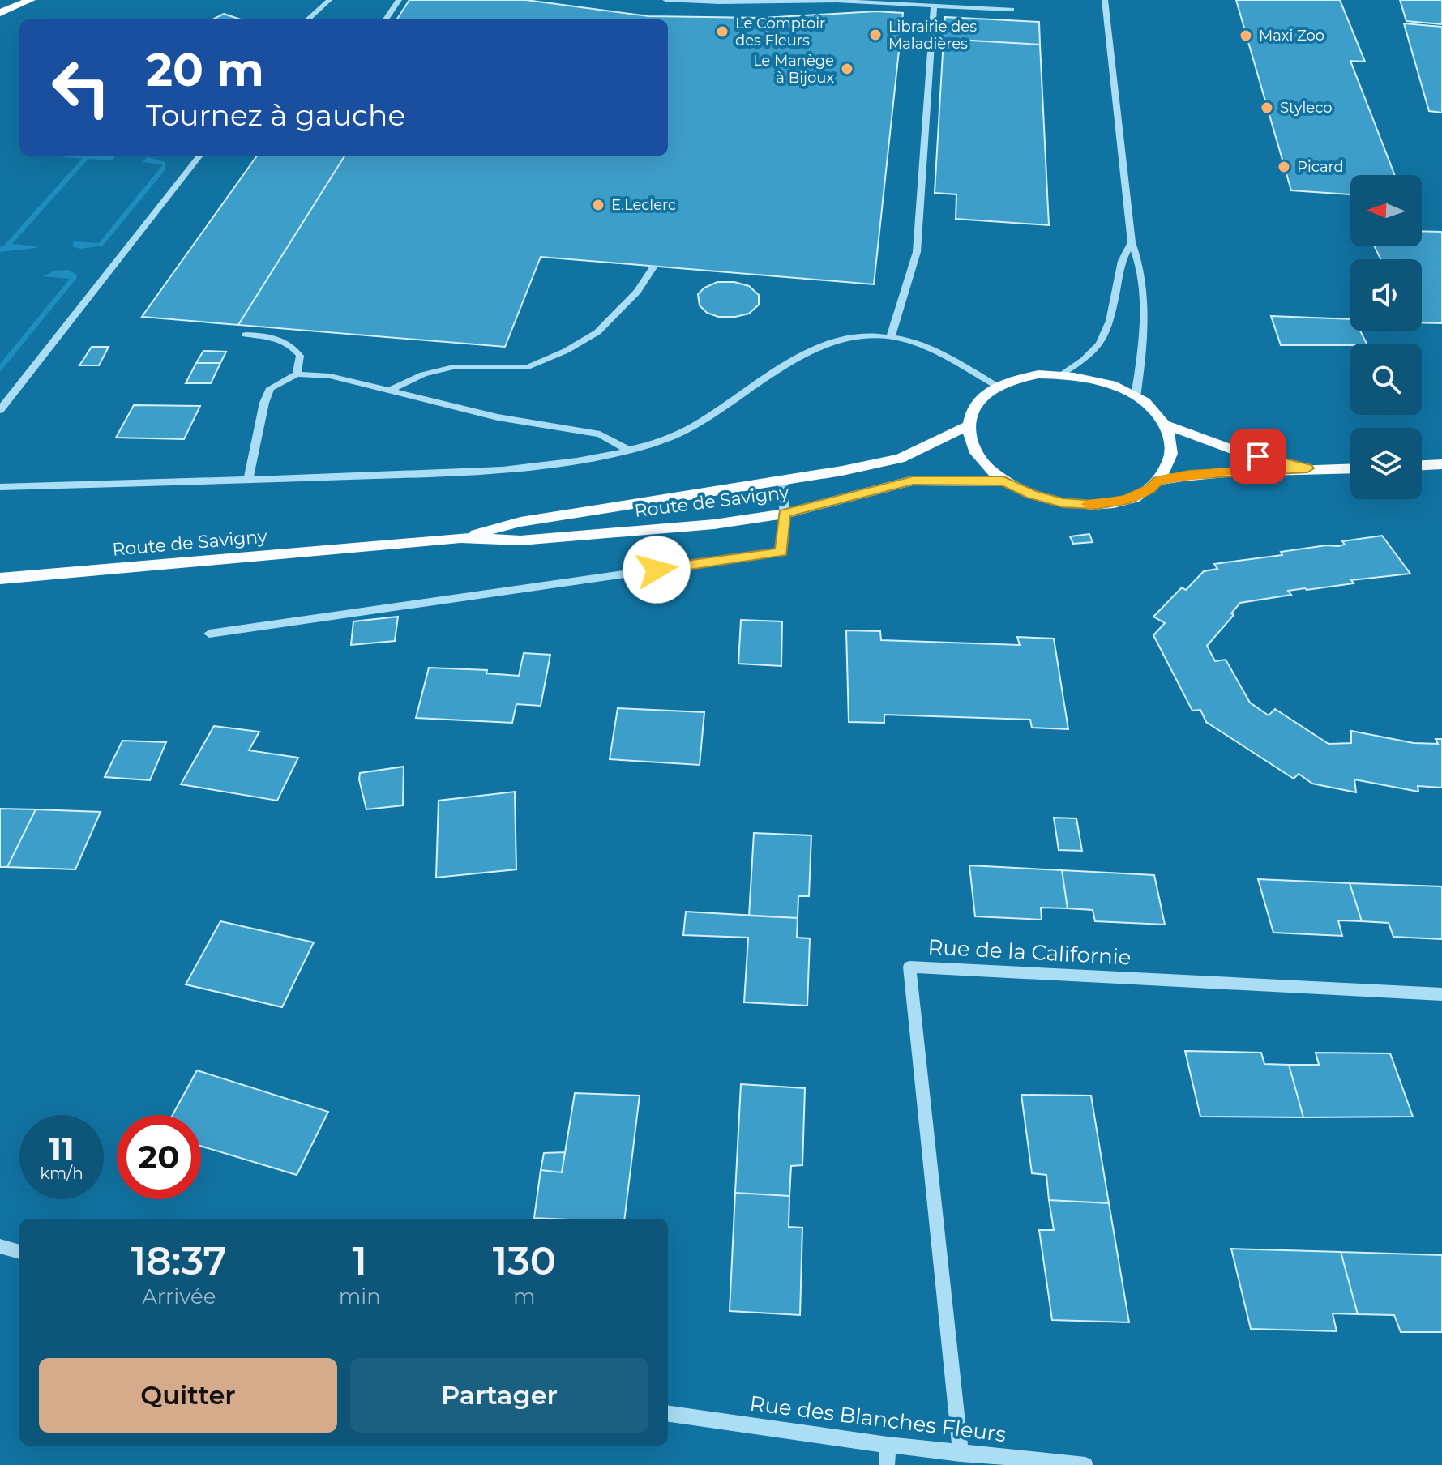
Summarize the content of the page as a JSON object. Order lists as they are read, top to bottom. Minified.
{"streets":{"main road":["Route de Savigny"],"street":["Rue de la Californie","Rue des Blanches Fleurs"]},"crossings":[["Rue de la Californie","Rue des Blanches Fleurs"]],"places":["Le Comptoir des Fleurs","Librairie des Maladières","Maxi Zoo","Le Manège à Bijoux","Styleco","Picard","E.Leclerc"],"north":"left","page":{"turn":["20 m","Tournez à gauche"],"speed":"11 km/h","limit":"20","eta":["18:37","Arrivée","1","min","130","m"],"buttons":["Quitter","Partager"]}}
